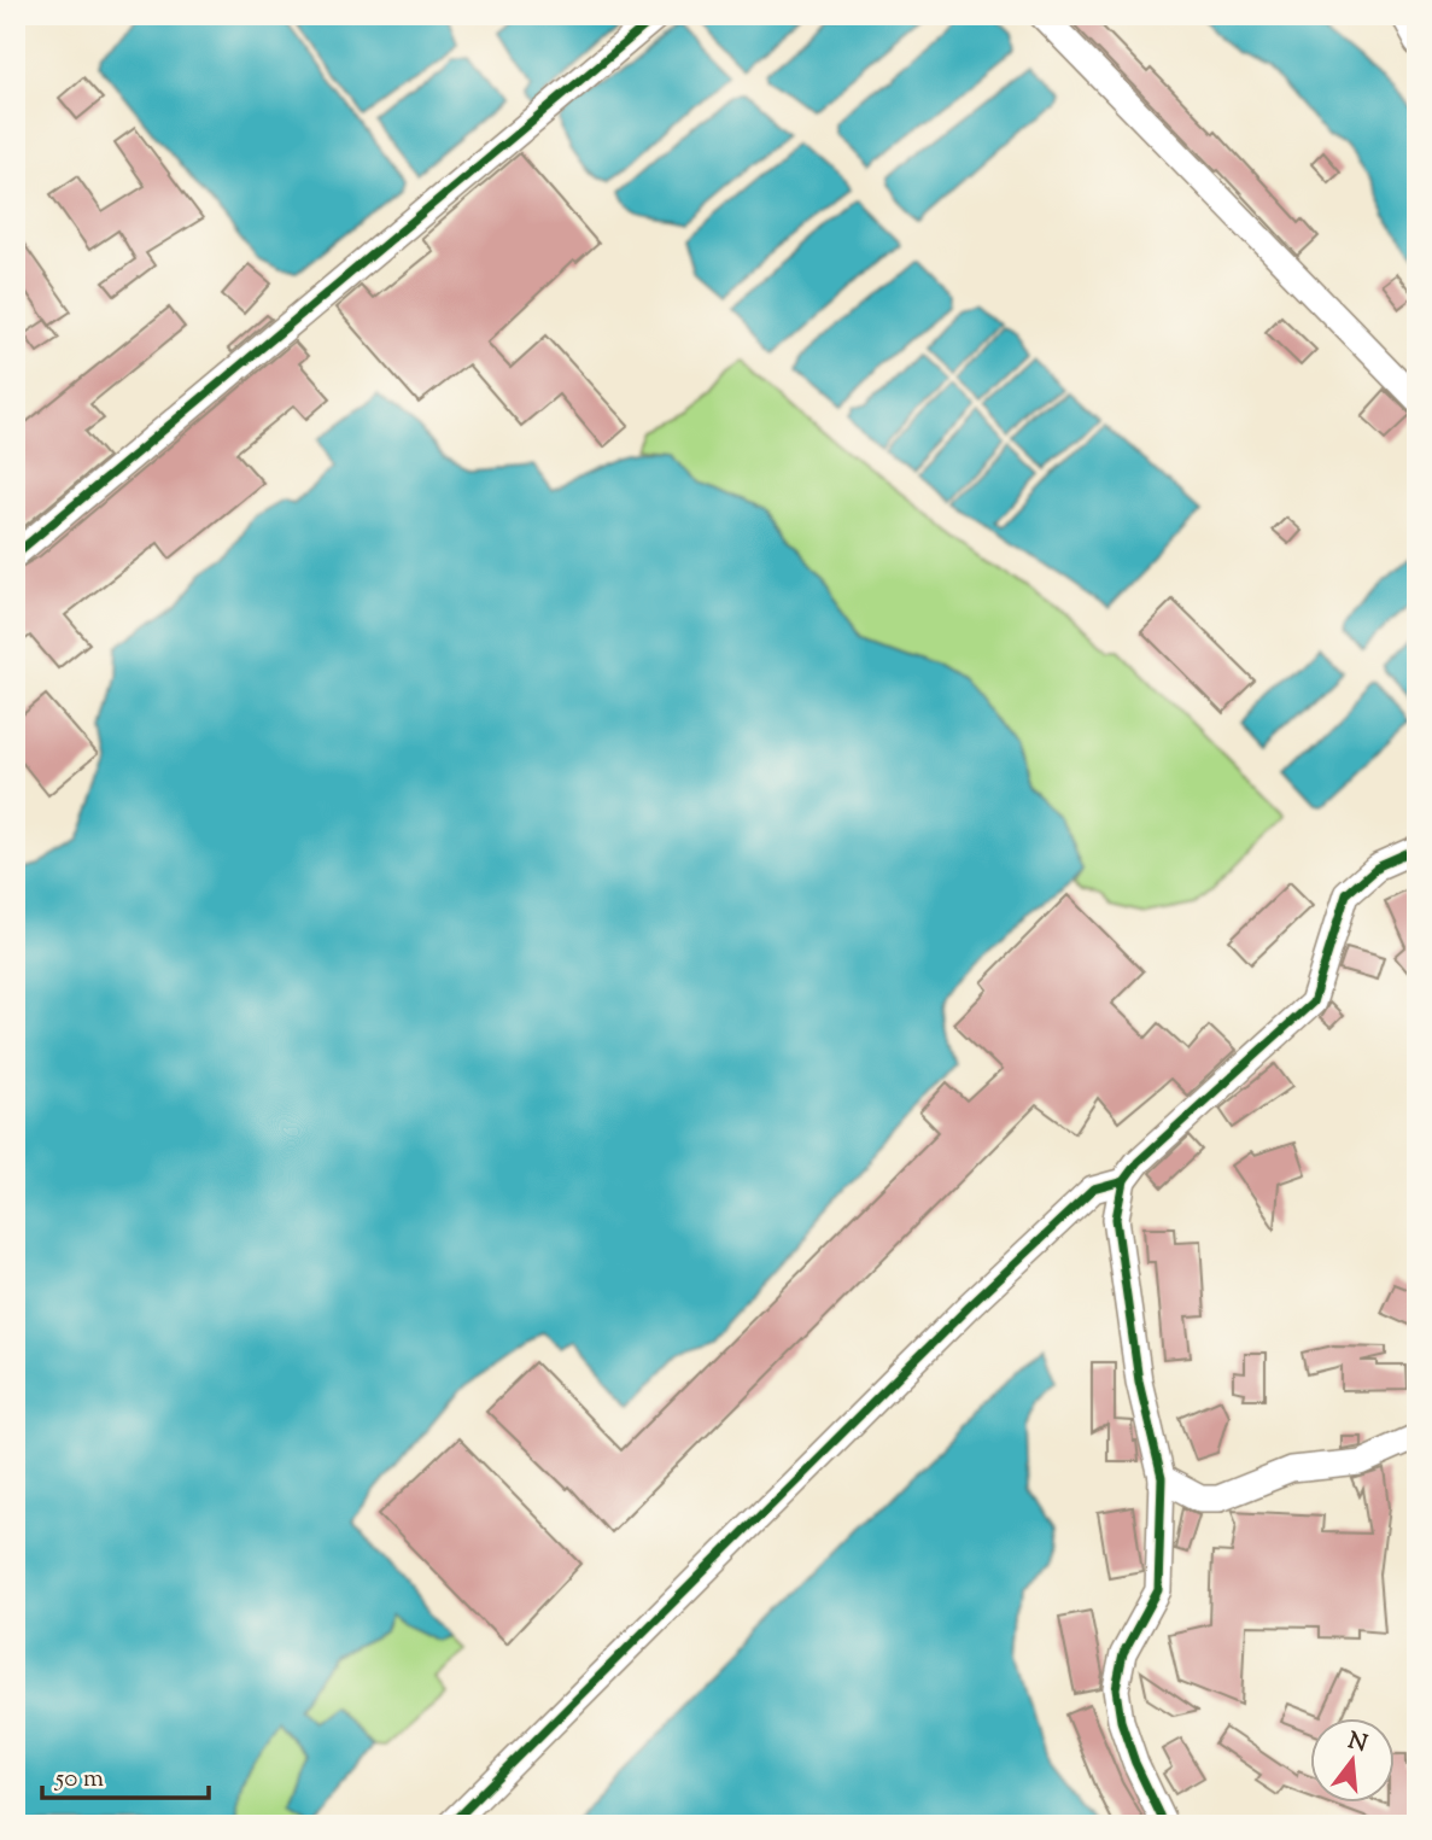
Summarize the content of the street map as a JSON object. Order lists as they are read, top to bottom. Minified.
{"scale_bar":"50 m","north":"top"}
